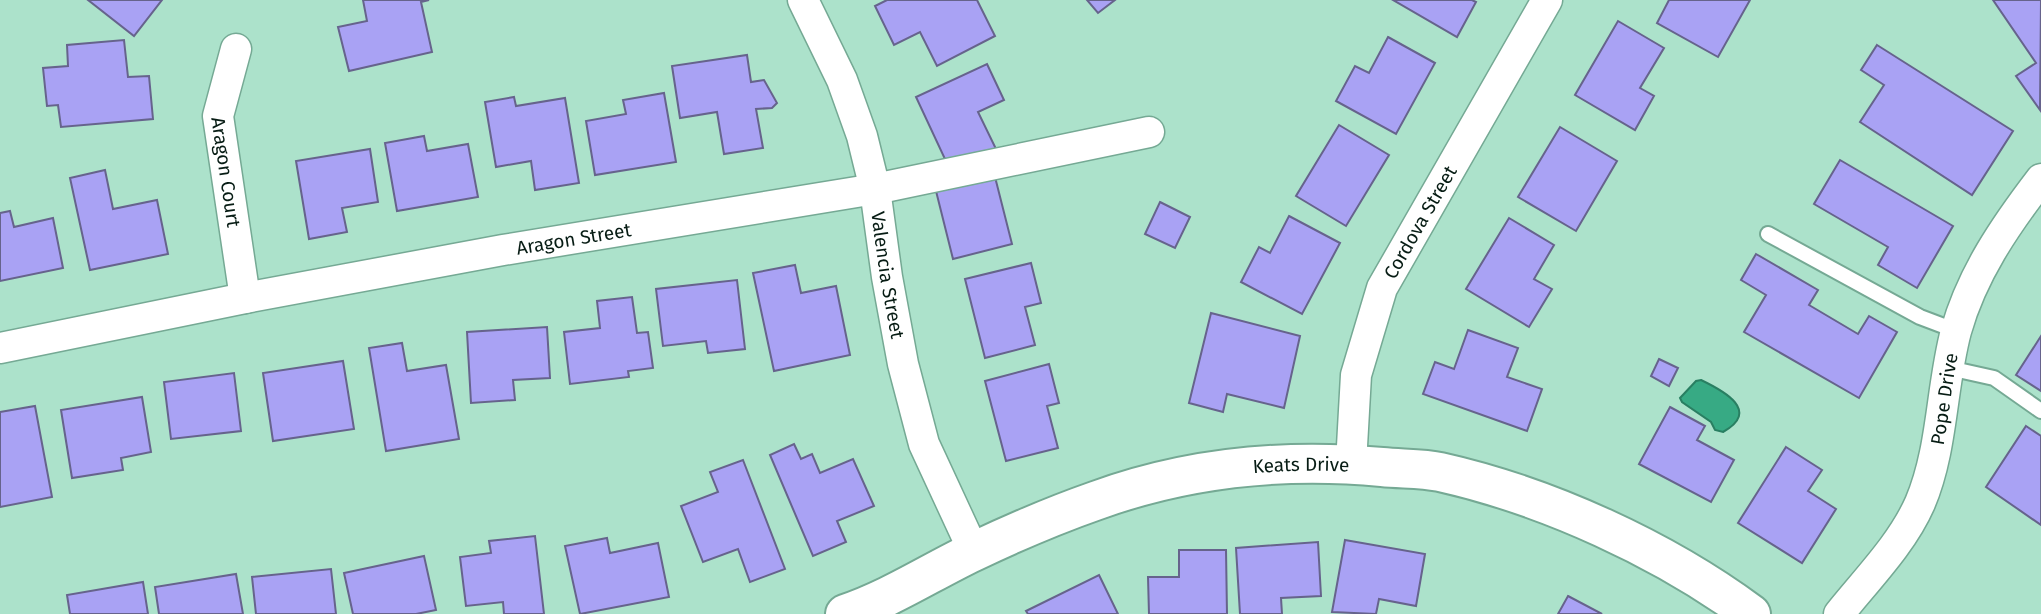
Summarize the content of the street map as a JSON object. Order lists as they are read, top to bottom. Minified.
{"streets":{"street":["Aragon Court","Cordova Street","Aragon Street","Valencia Street","Pope Drive","Keats Drive"]},"crossings":[["Aragon Court","Aragon Street"],["Cordova Street","Keats Drive"],["Aragon Street","Valencia Street"],["Valencia Street","Keats Drive"]]}
